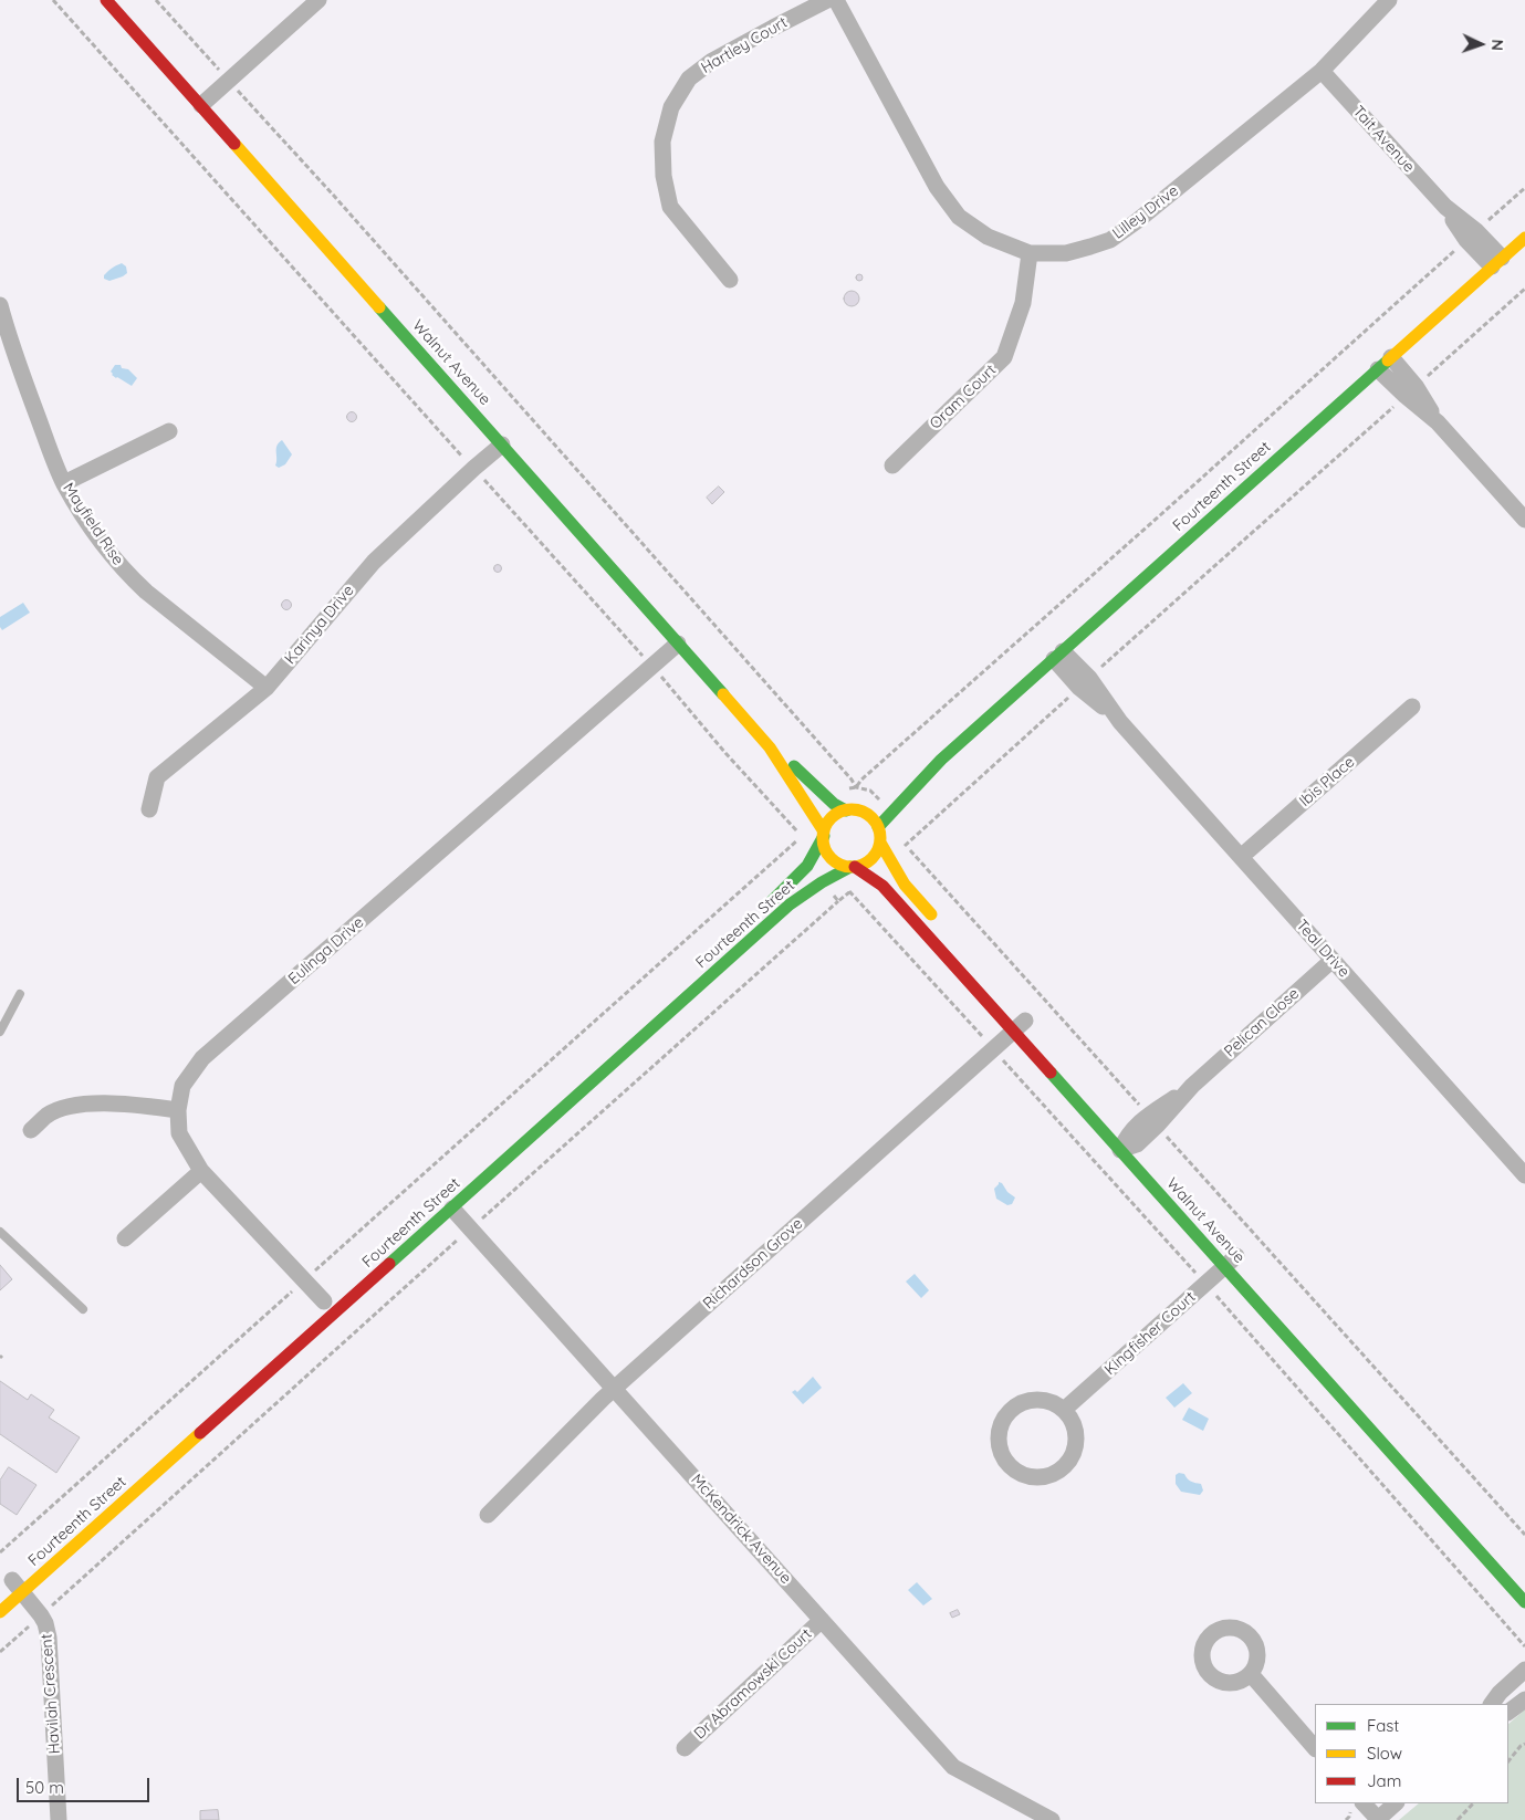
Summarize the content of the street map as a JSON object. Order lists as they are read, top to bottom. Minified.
{"streets":{"street":["Hartley Court","Tait Avenue","Lilley Drive","Walnut Avenue","Oram Court","Fourteenth Street","Mayfield Rise","Karinya Drive","Ibis Place","Teal Drive","Eulinga Drive","Pelican Close","Richardson Grove","Kingfisher Court","McKendrick Avenue","Dr Abramowski Court","Havilah Crescent"]},"crossings":[["Tait Avenue","Lilley Drive"],["Tait Avenue","Fourteenth Street"],["Lilley Drive","Oram Court"],["Walnut Avenue","Fourteenth Street"],["Walnut Avenue","Karinya Drive"],["Walnut Avenue","Eulinga Drive"],["Walnut Avenue","Pelican Close"],["Walnut Avenue","Richardson Grove"],["Walnut Avenue","Kingfisher Court"],["Fourteenth Street","Teal Drive"],["Fourteenth Street","McKendrick Avenue"],["Fourteenth Street","Havilah Crescent"],["Mayfield Rise","Karinya Drive"],["Ibis Place","Teal Drive"],["Teal Drive","Pelican Close"],["Richardson Grove","McKendrick Avenue"],["McKendrick Avenue","Dr Abramowski Court"]],"legend":["Fast","Slow","Jam"],"scale_bar":"50 m","north":"right"}
